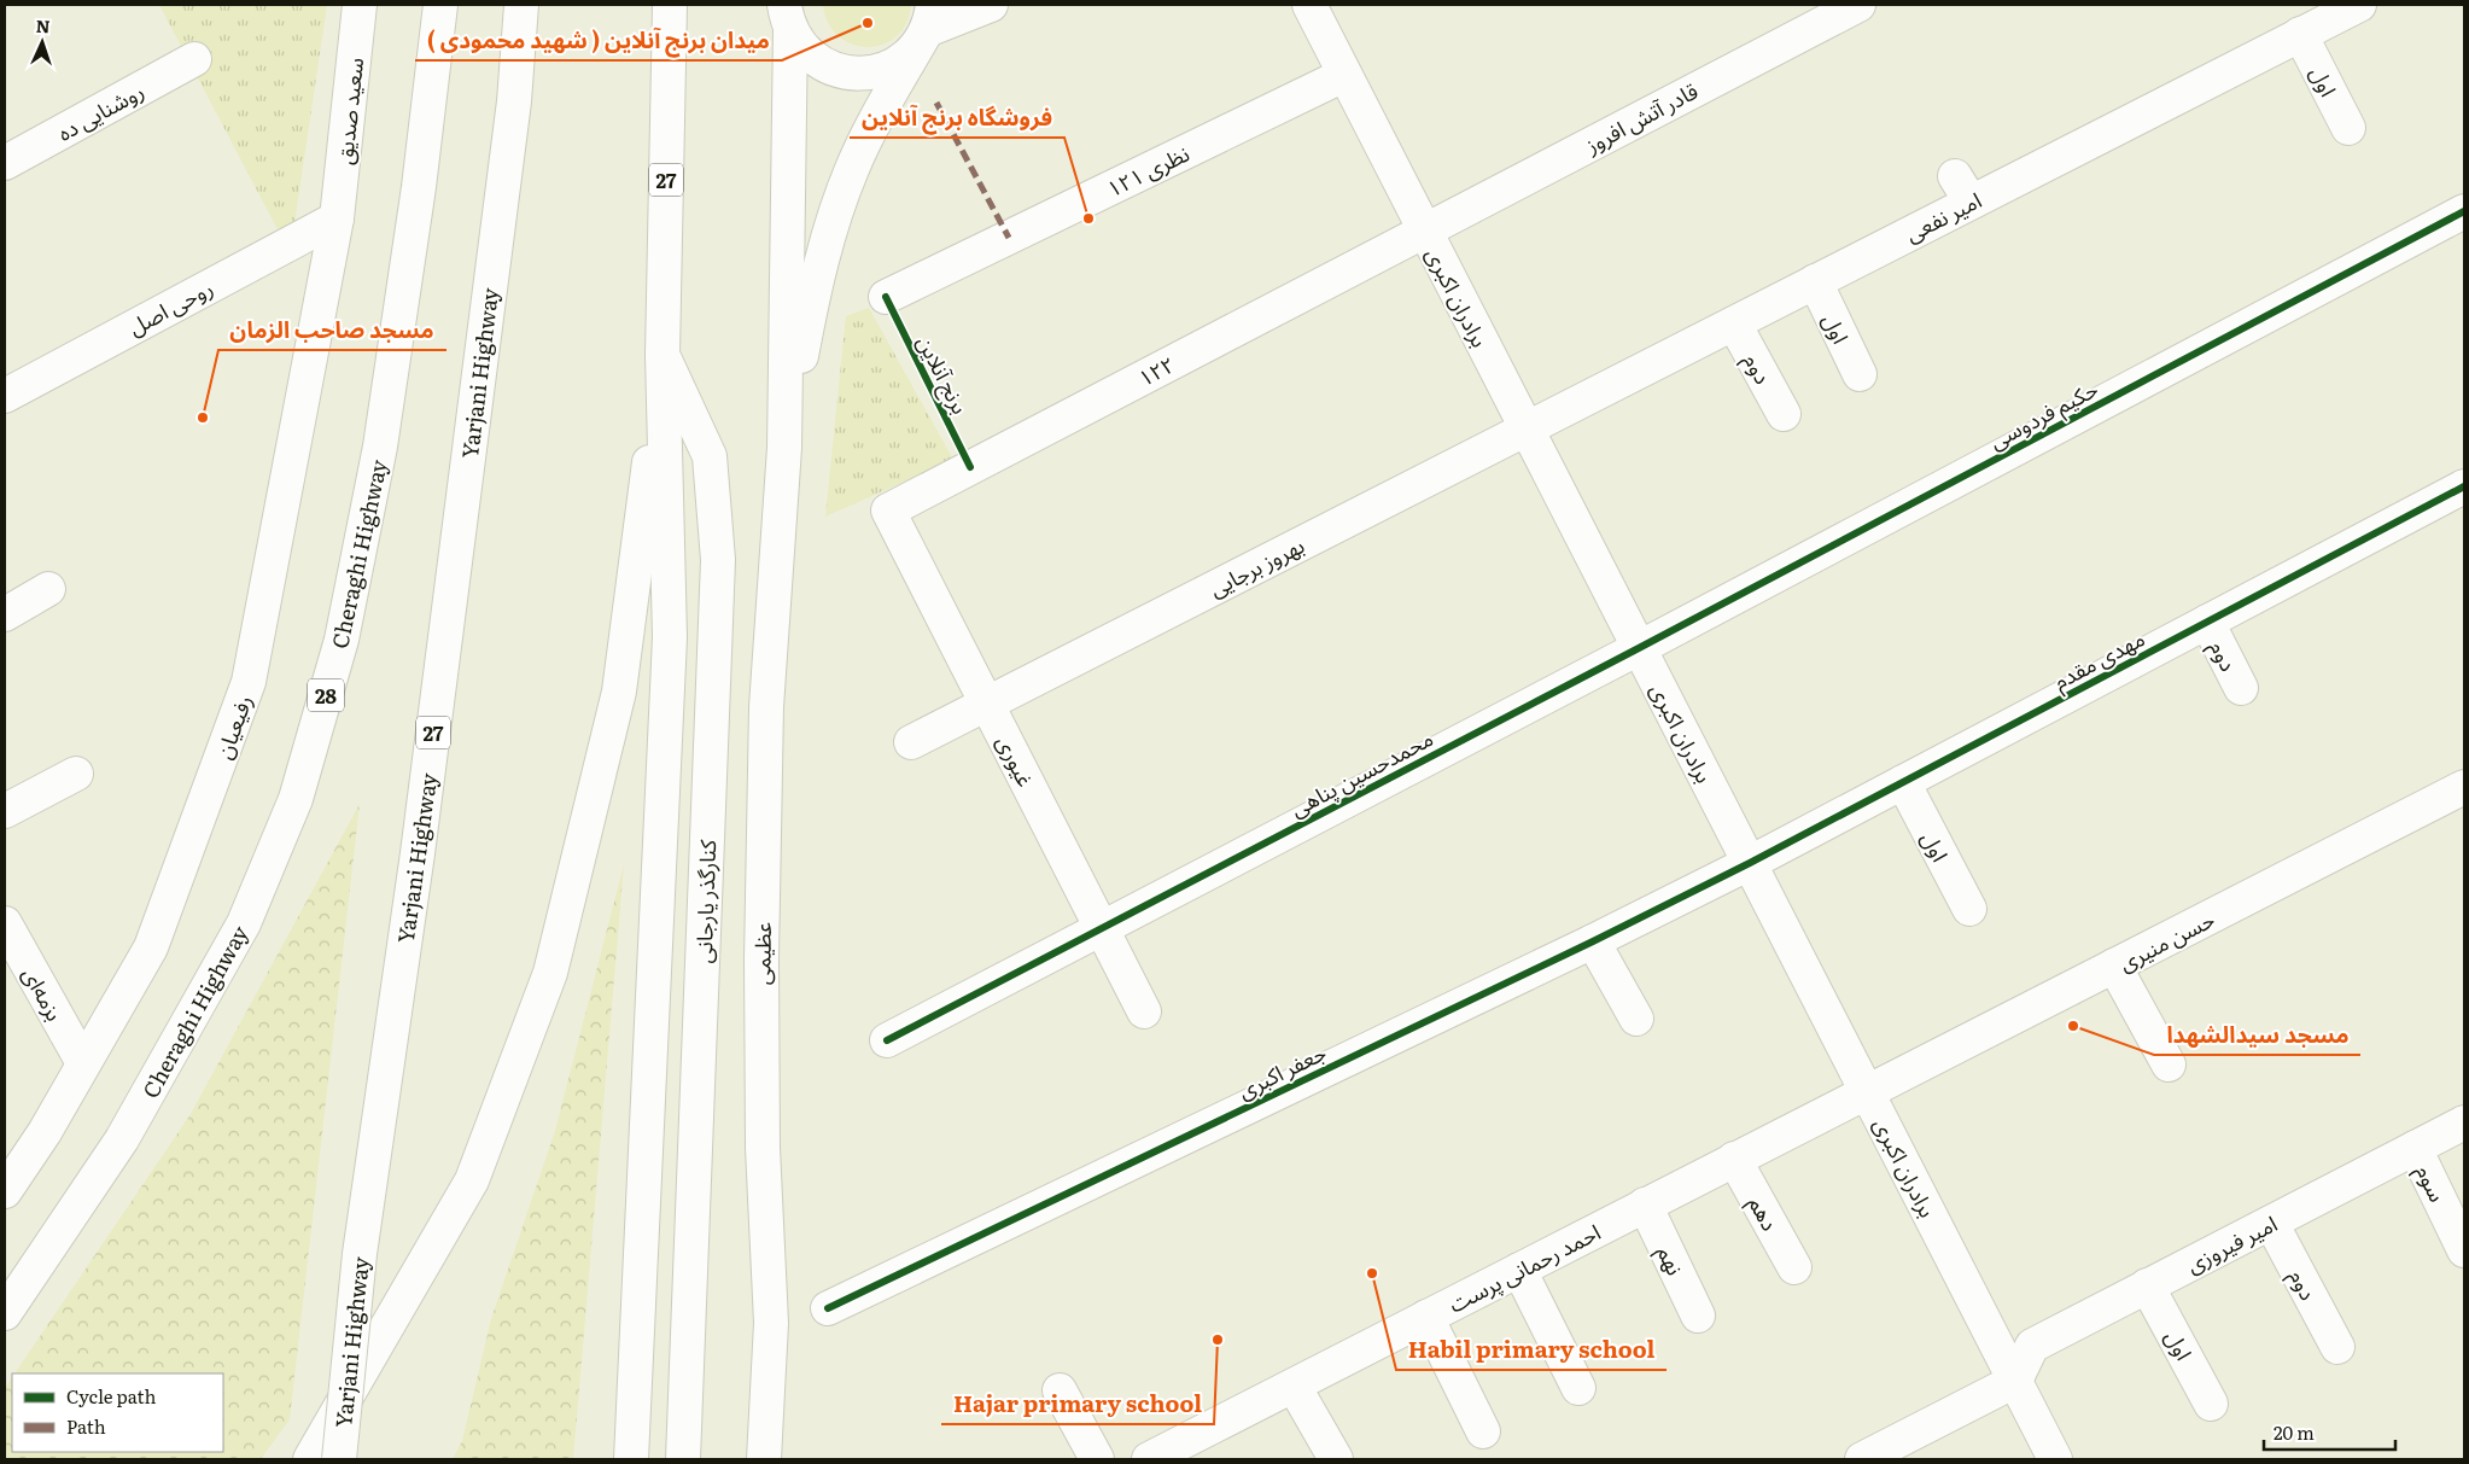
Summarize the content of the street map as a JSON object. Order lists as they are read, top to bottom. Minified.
{"streets":{"main road":["اول","روشنایی ده","سعید صدیق","قادر آتش افروز","نظری ۱۲۱","27","امیر نفعی","برادران اکبری","روحی اصل","دوم","۱۲۲","Yarjani Highway","حکیم فردوسی","Cheraghi Highway","بهروز برجایی","مهدی مقدم","28","رفیعیان","غیوری","محمدحسین پناهی","کنارگذر یارجانی","حسن منیری","عظیمی","بزمه‌ای","جعفر اکبری","سوم","دهم","امیر فیروزی","نهم","احمد رحمانی پرست"],"cycle path":["برنج آنلاین"]},"crossings":[["اول","امیر نفعی"],["اول","مهدی مقدم"],["اول","امیر فیروزی"],["سعید صدیق","روحی اصل"],["سعید صدیق","رفیعیان"],["قادر آتش افروز","برادران اکبری"],["قادر آتش افروز","۱۲۲"],["نظری ۱۲۱","برادران اکبری"],["27","کنارگذر یارجانی"],["امیر نفعی","برادران اکبری"],["امیر نفعی","دوم"],["امیر نفعی","بهروز برجایی"],["برادران اکبری","۱۲۲"],["برادران اکبری","حکیم فردوسی"],["برادران اکبری","بهروز برجایی"],["برادران اکبری","مهدی مقدم"],["برادران اکبری","محمدحسین پناهی"],["برادران اکبری","حسن منیری"],["برادران اکبری","جعفر اکبری"],["برادران اکبری","امیر فیروزی"],["برادران اکبری","احمد رحمانی پرست"],["روحی اصل","رفیعیان"],["دوم","مهدی مقدم"],["دوم","امیر فیروزی"],["۱۲۲","غیوری"],["حکیم فردوسی","محمدحسین پناهی"],["بهروز برجایی","غیوری"],["مهدی مقدم","جعفر اکبری"],["رفیعیان","بزمه‌ای"],["غیوری","محمدحسین پناهی"],["حسن منیری","احمد رحمانی پرست"],["سوم","امیر فیروزی"],["دهم","احمد رحمانی پرست"],["نهم","احمد رحمانی پرست"]],"places":["میدان برنج آنلاین ( شهید محمودی )","فروشگاه برنج آنلاین","مسجد صاحب الزمان","مسجد سیدالشهدا","Habil primary school","Hajar primary school"],"legend":["Cycle path","Path"],"scale_bar":"20 m","north":"top"}
